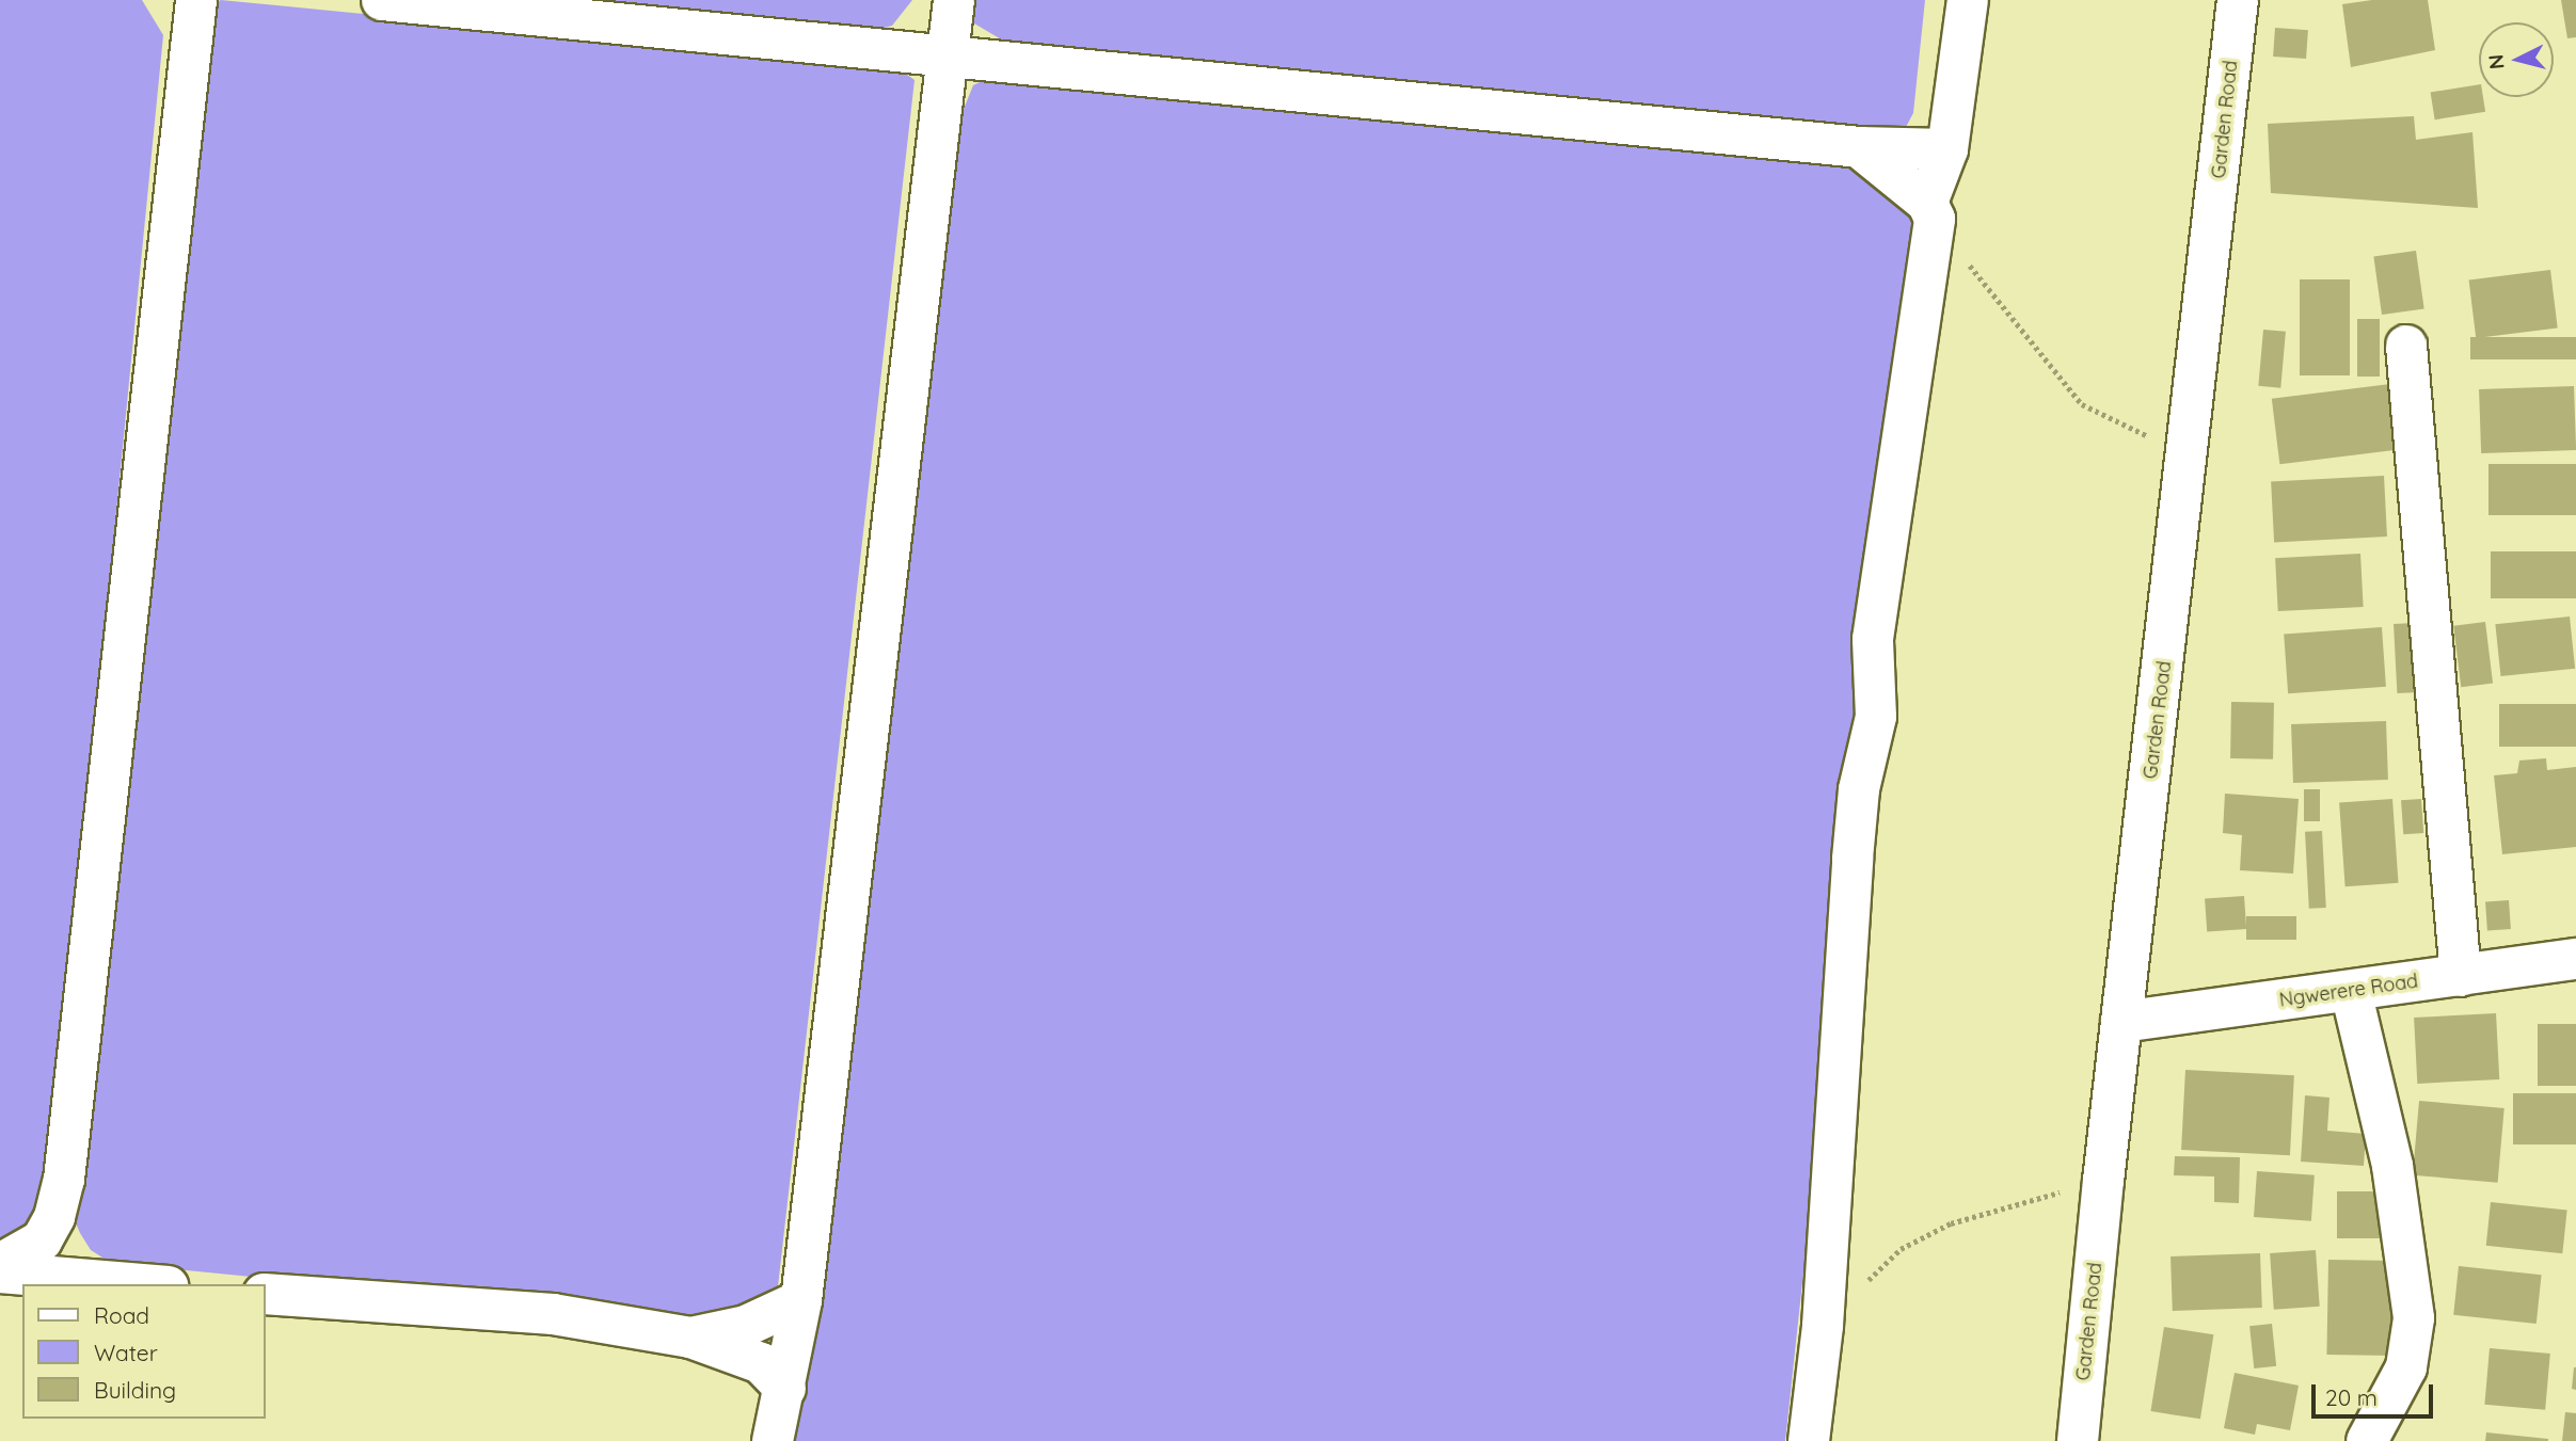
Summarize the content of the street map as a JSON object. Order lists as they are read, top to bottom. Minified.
{"streets":{"street":["Garden Road","Ngwerere Road"]},"crossings":[["Garden Road","Ngwerere Road"]],"legend":["Road","Water","Building"],"scale_bar":"20 m","north":"left"}
